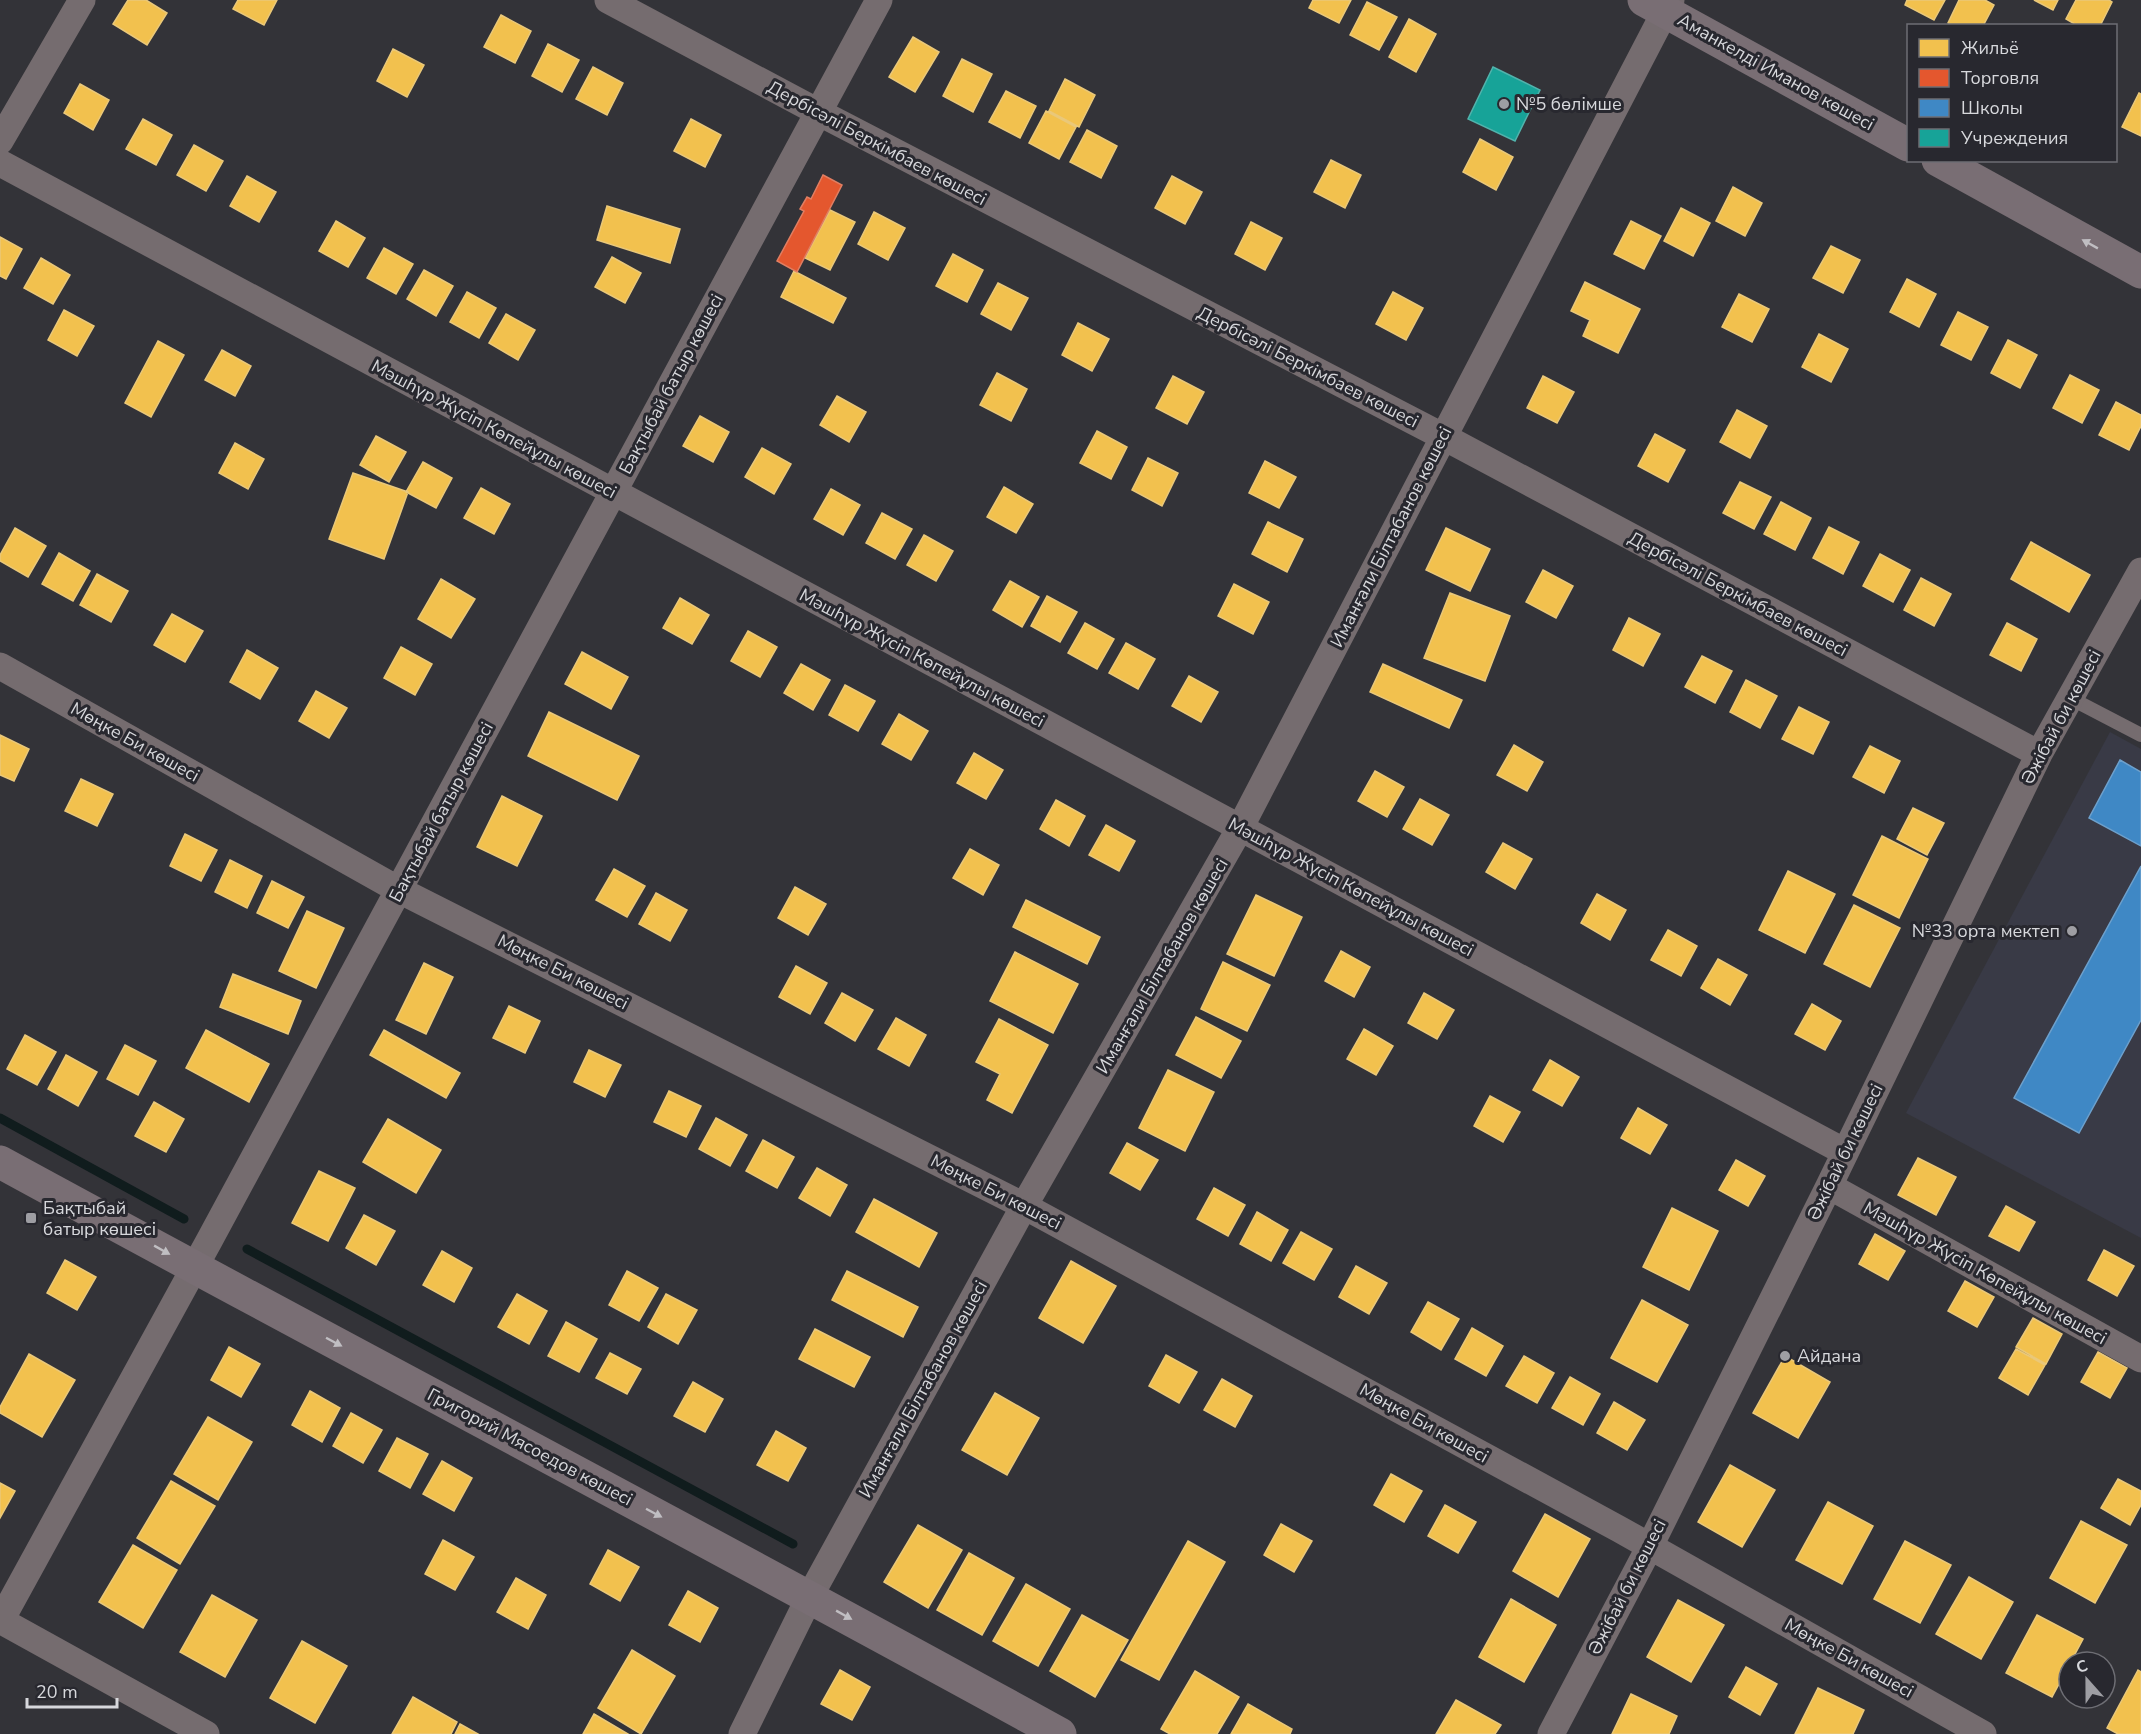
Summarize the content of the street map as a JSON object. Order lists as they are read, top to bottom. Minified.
{"streets":{"main road":["Аманкелді Иманов көшесі","Григорий Мясоедов көшесі"],"street":["Дербісәлі Беркімбаев көшесі","Бақтыбай батыр көшесі","Мәшһүр Жүсіп Көпейұлы көшесі","Иманғали Білтабанов көшесі","Әжібай би көшесі","Мөңке Би көшесі"]},"crossings":[["Аманкелді Иманов көшесі","Иманғали Білтабанов көшесі"],["Дербісәлі Беркімбаев көшесі","Бақтыбай батыр көшесі"],["Дербісәлі Беркімбаев көшесі","Иманғали Білтабанов көшесі"],["Дербісәлі Беркімбаев көшесі","Әжібай би көшесі"],["Бақтыбай батыр көшесі","Мәшһүр Жүсіп Көпейұлы көшесі"],["Бақтыбай батыр көшесі","Мөңке Би көшесі"],["Бақтыбай батыр көшесі","Григорий Мясоедов көшесі"],["Мәшһүр Жүсіп Көпейұлы көшесі","Иманғали Білтабанов көшесі"],["Мәшһүр Жүсіп Көпейұлы көшесі","Әжібай би көшесі"],["Иманғали Білтабанов көшесі","Мөңке Би көшесі"],["Иманғали Білтабанов көшесі","Григорий Мясоедов көшесі"],["Әжібай би көшесі","Мөңке Би көшесі"]],"one_way":["Григорий Мясоедов көшесі"],"places":{"other":["№5 бөлімше","№33 орта мектеп","Айдана"],"transit":["Бақтыбай батыр көшесі"]},"legend":["Жильё","Торговля","Школы","Учреждения"],"scale_bar":"20 m","north":"top"}
